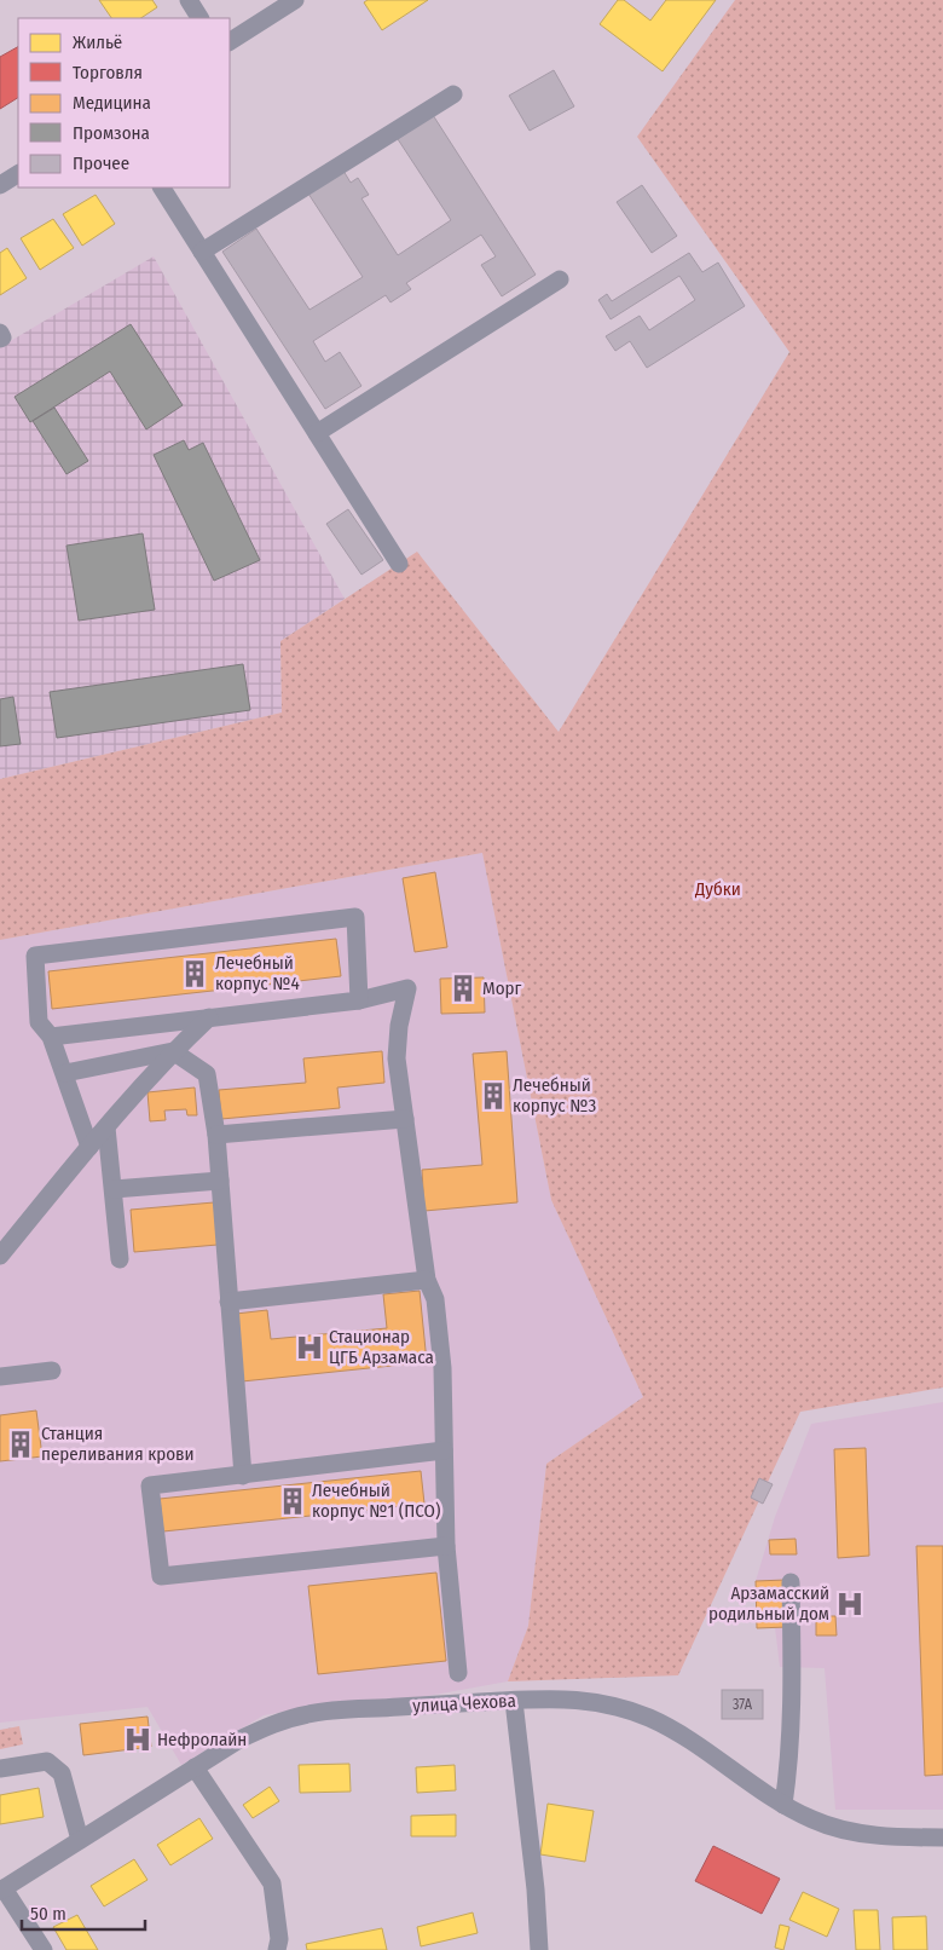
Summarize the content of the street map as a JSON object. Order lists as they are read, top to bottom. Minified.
{"streets":{"street":["улица Чехова"]},"parks":["Дубки"],"places":{"building":["Лечебный корпус №4","Морг","Лечебный корпус №3","Станция переливания крови","Лечебный корпус №1 (ПСО)"],"hospital":["Стационар ЦГБ Арзамаса","Арзамасский родильный дом","Нефролайн"]},"house_numbers":["37А"],"legend":["Жильё","Торговля","Медицина","Промзона","Прочее"],"scale_bar":"50 m"}
